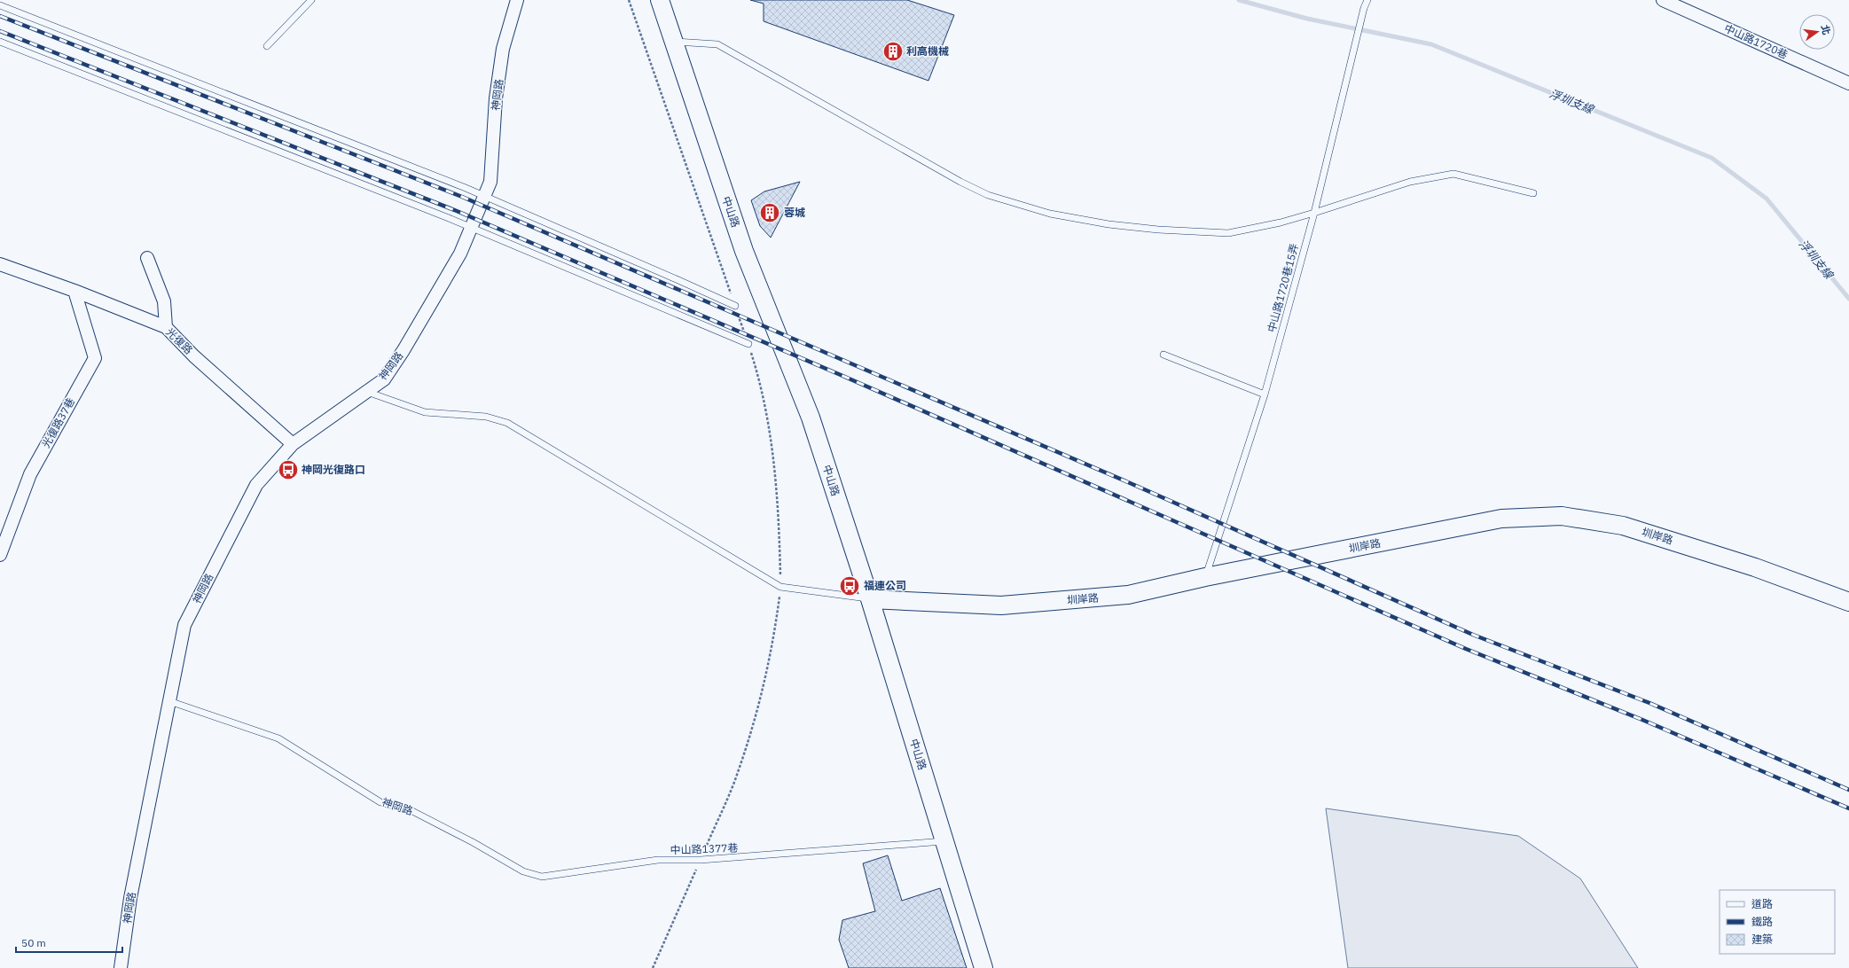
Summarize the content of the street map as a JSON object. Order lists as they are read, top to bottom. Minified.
{"streets":{"street":["中山路1720巷","神岡路","中山路","光復路","光復路37巷","圳岸路"],"lane":["中山路1720巷15弄","中山路1377巷"]},"crossings":[["神岡路","光復路"],["神岡路","中山路1377巷"],["中山路","圳岸路"],["中山路","中山路1377巷"],["中山路1720巷15弄","圳岸路"],["光復路","光復路37巷"]],"water":["浮圳支線"],"places":{"building":["利高機械","蓉城"],"bus stop":["神岡光復路口","福連公司"]},"legend":["道路","鐵路","建築"],"scale_bar":"50 m","north":"right"}
